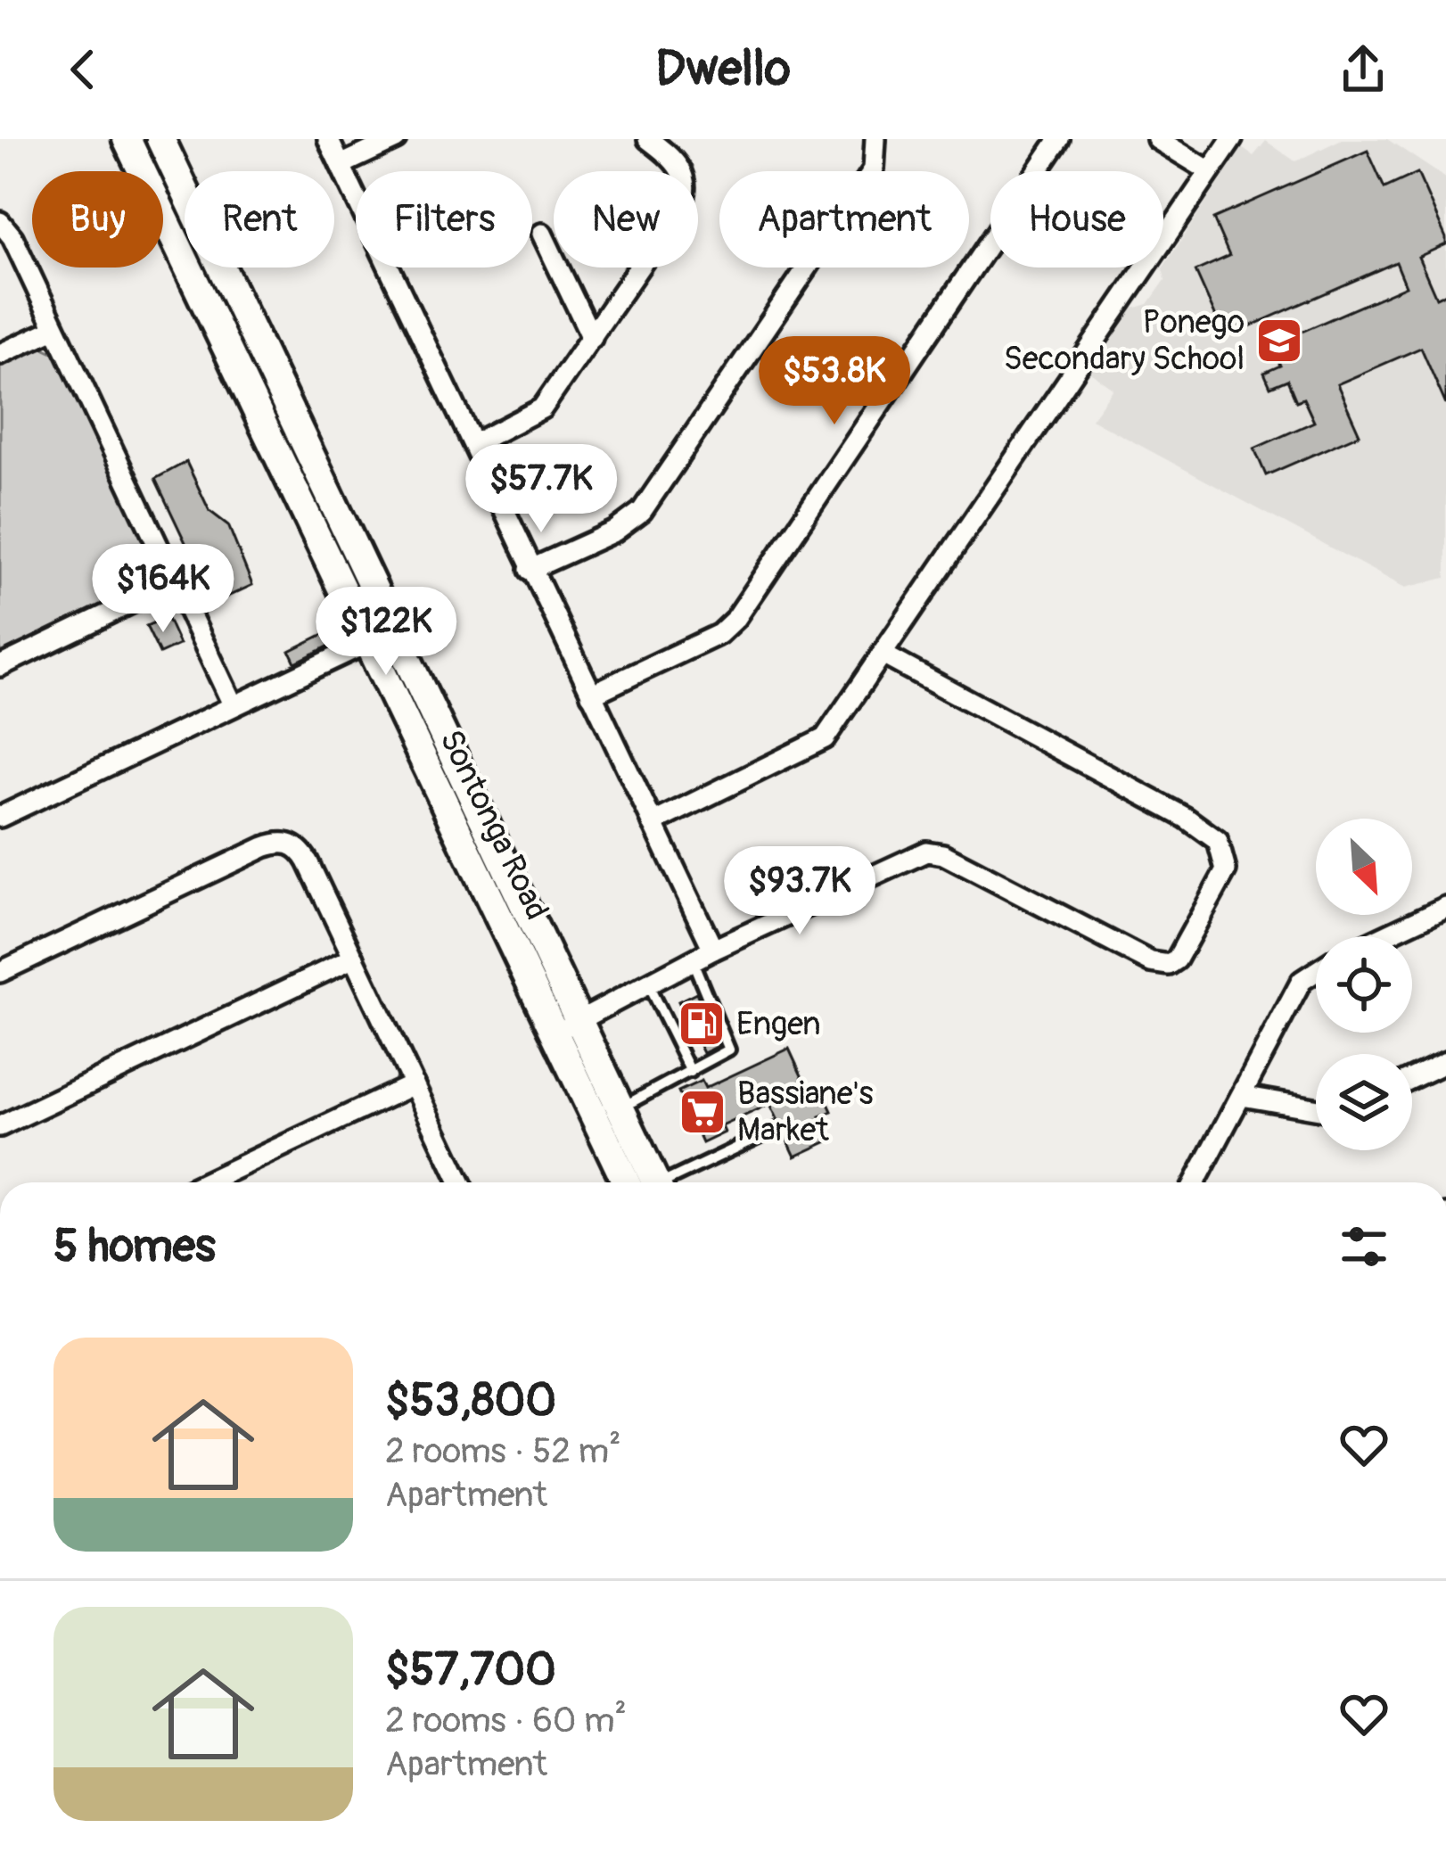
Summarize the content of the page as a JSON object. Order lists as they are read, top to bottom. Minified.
{"streets":{"main road":["Sontonga Road"]},"places":{"school or university":["Ponego Secondary School"],"fuel station":["Engen"],"supermarket":["Bassiane's Market"]},"north":"bottom right","page":{"header":"Dwello","chip":["Buy","Rent","Filters","New","Apartment","House"],"price":["$53.8K","$57.7K","$164K","$122K","$93.7K"],"heading":"5 homes","list":[{"name":"$53,800","note":"2 rooms · 52 m² · Apartment"},{"name":"$57,700","note":"2 rooms · 60 m² · Apartment"}]}}
